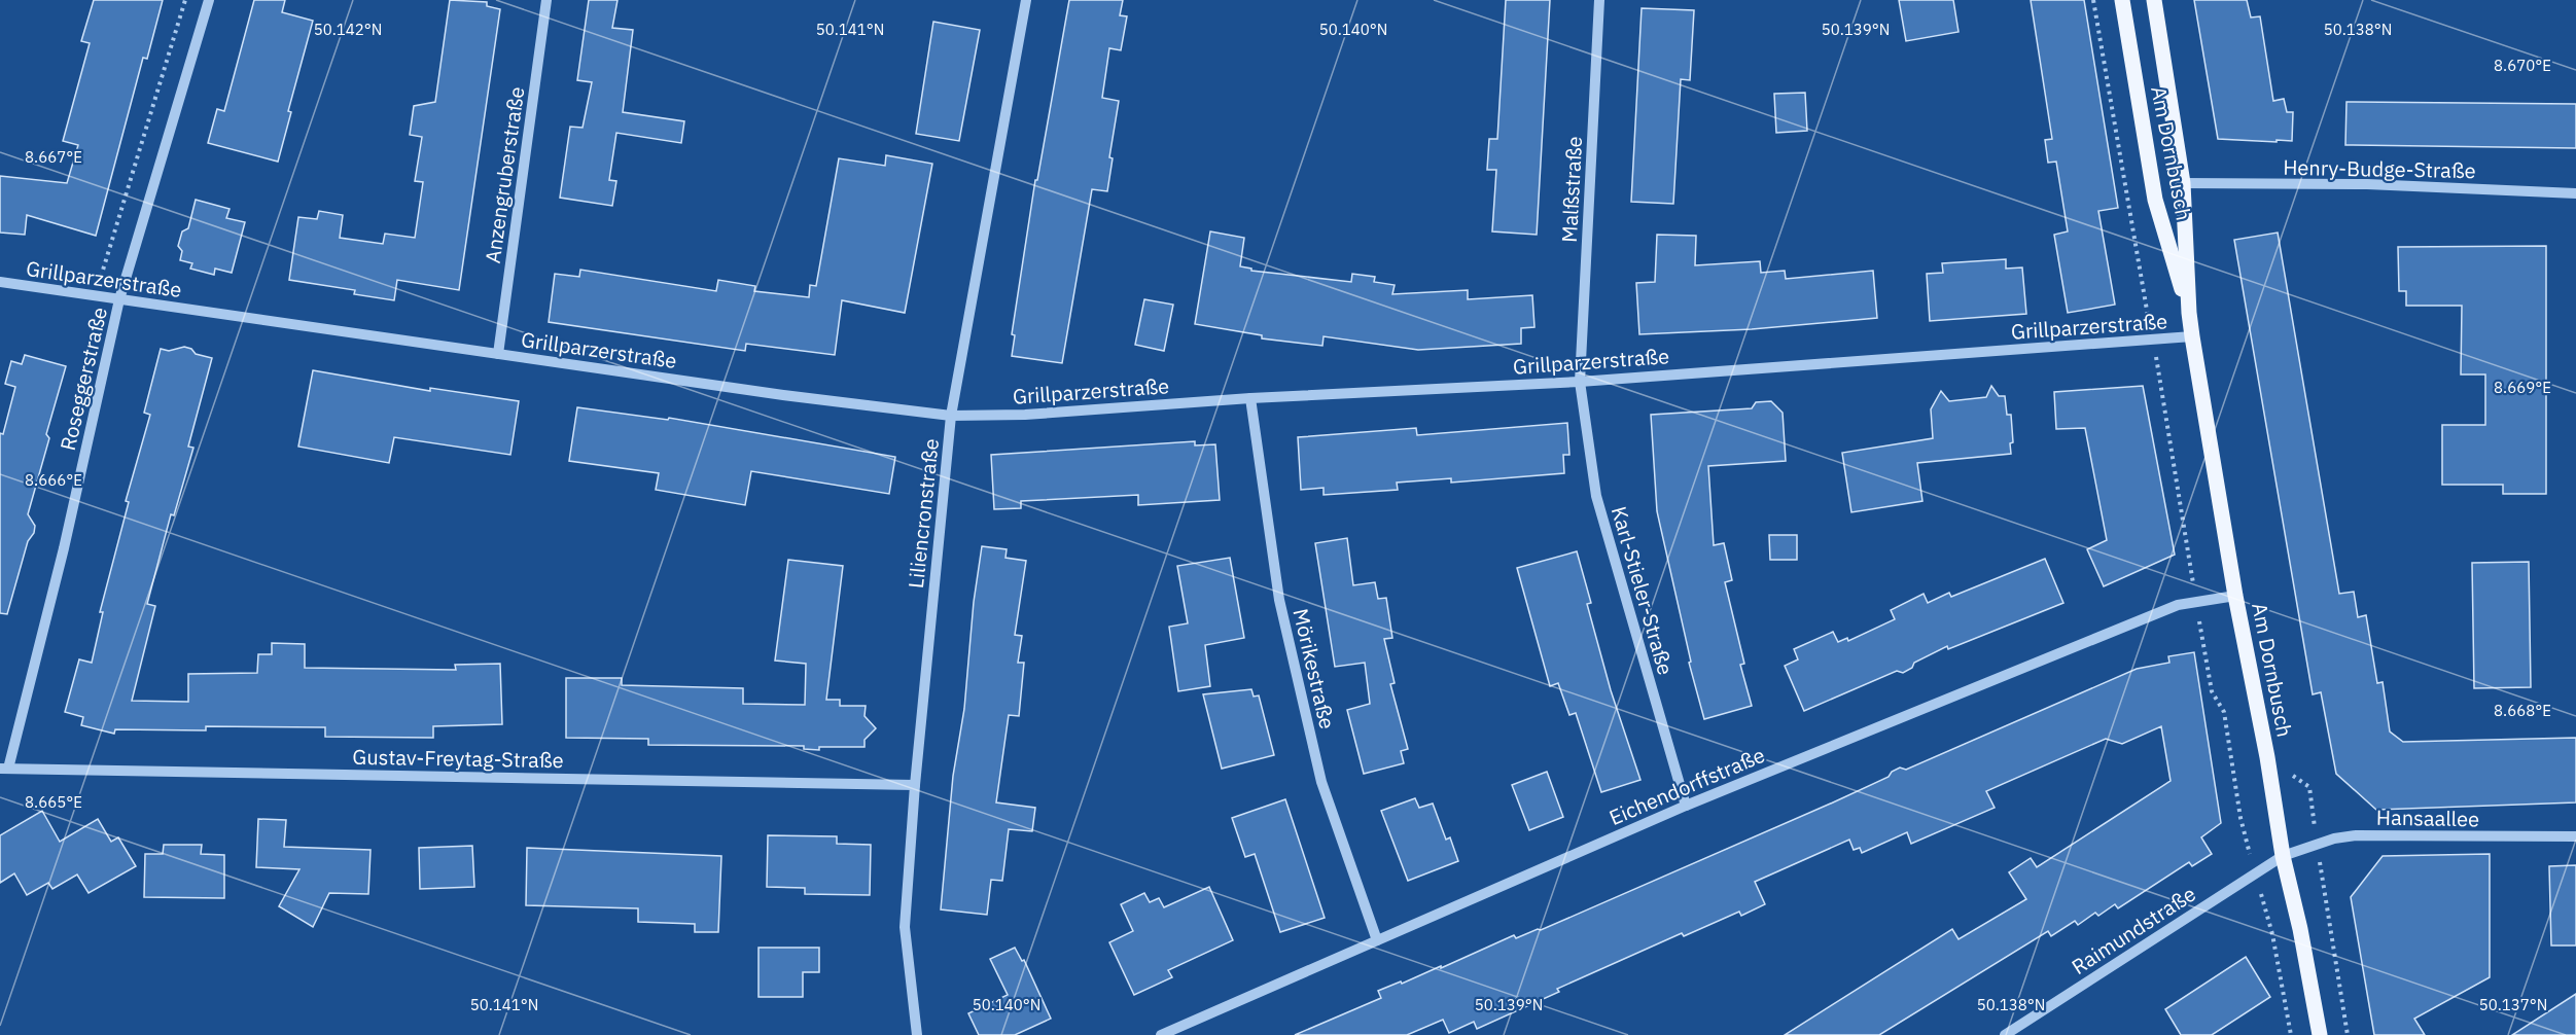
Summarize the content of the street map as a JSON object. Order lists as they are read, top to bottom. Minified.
{"streets":{"main road":["Am Dornbusch"],"street":["Henry-Budge-Straße","Anzengruberstraße","Malßstraße","Grillparzerstraße","Roseggerstraße","Liliencronstraße","Karl-Stieler-Straße","Mörikestraße","Gustav-Freytag-Straße","Eichendorffstraße","Hansaallee","Raimundstraße"]},"crossings":[["Am Dornbusch","Henry-Budge-Straße"],["Am Dornbusch","Grillparzerstraße"],["Am Dornbusch","Eichendorffstraße"],["Am Dornbusch","Hansaallee"],["Am Dornbusch","Raimundstraße"],["Anzengruberstraße","Grillparzerstraße"],["Malßstraße","Grillparzerstraße"],["Malßstraße","Karl-Stieler-Straße"],["Grillparzerstraße","Roseggerstraße"],["Grillparzerstraße","Liliencronstraße"],["Grillparzerstraße","Karl-Stieler-Straße"],["Grillparzerstraße","Mörikestraße"],["Roseggerstraße","Gustav-Freytag-Straße"],["Liliencronstraße","Gustav-Freytag-Straße"],["Karl-Stieler-Straße","Eichendorffstraße"],["Mörikestraße","Eichendorffstraße"],["Hansaallee","Raimundstraße"]],"coordinates":["50.142°N","50.141°N","50.140°N","50.139°N","50.138°N","8.670°E","8.667°E","8.669°E","8.666°E","8.668°E","8.665°E","50.137°N"]}
